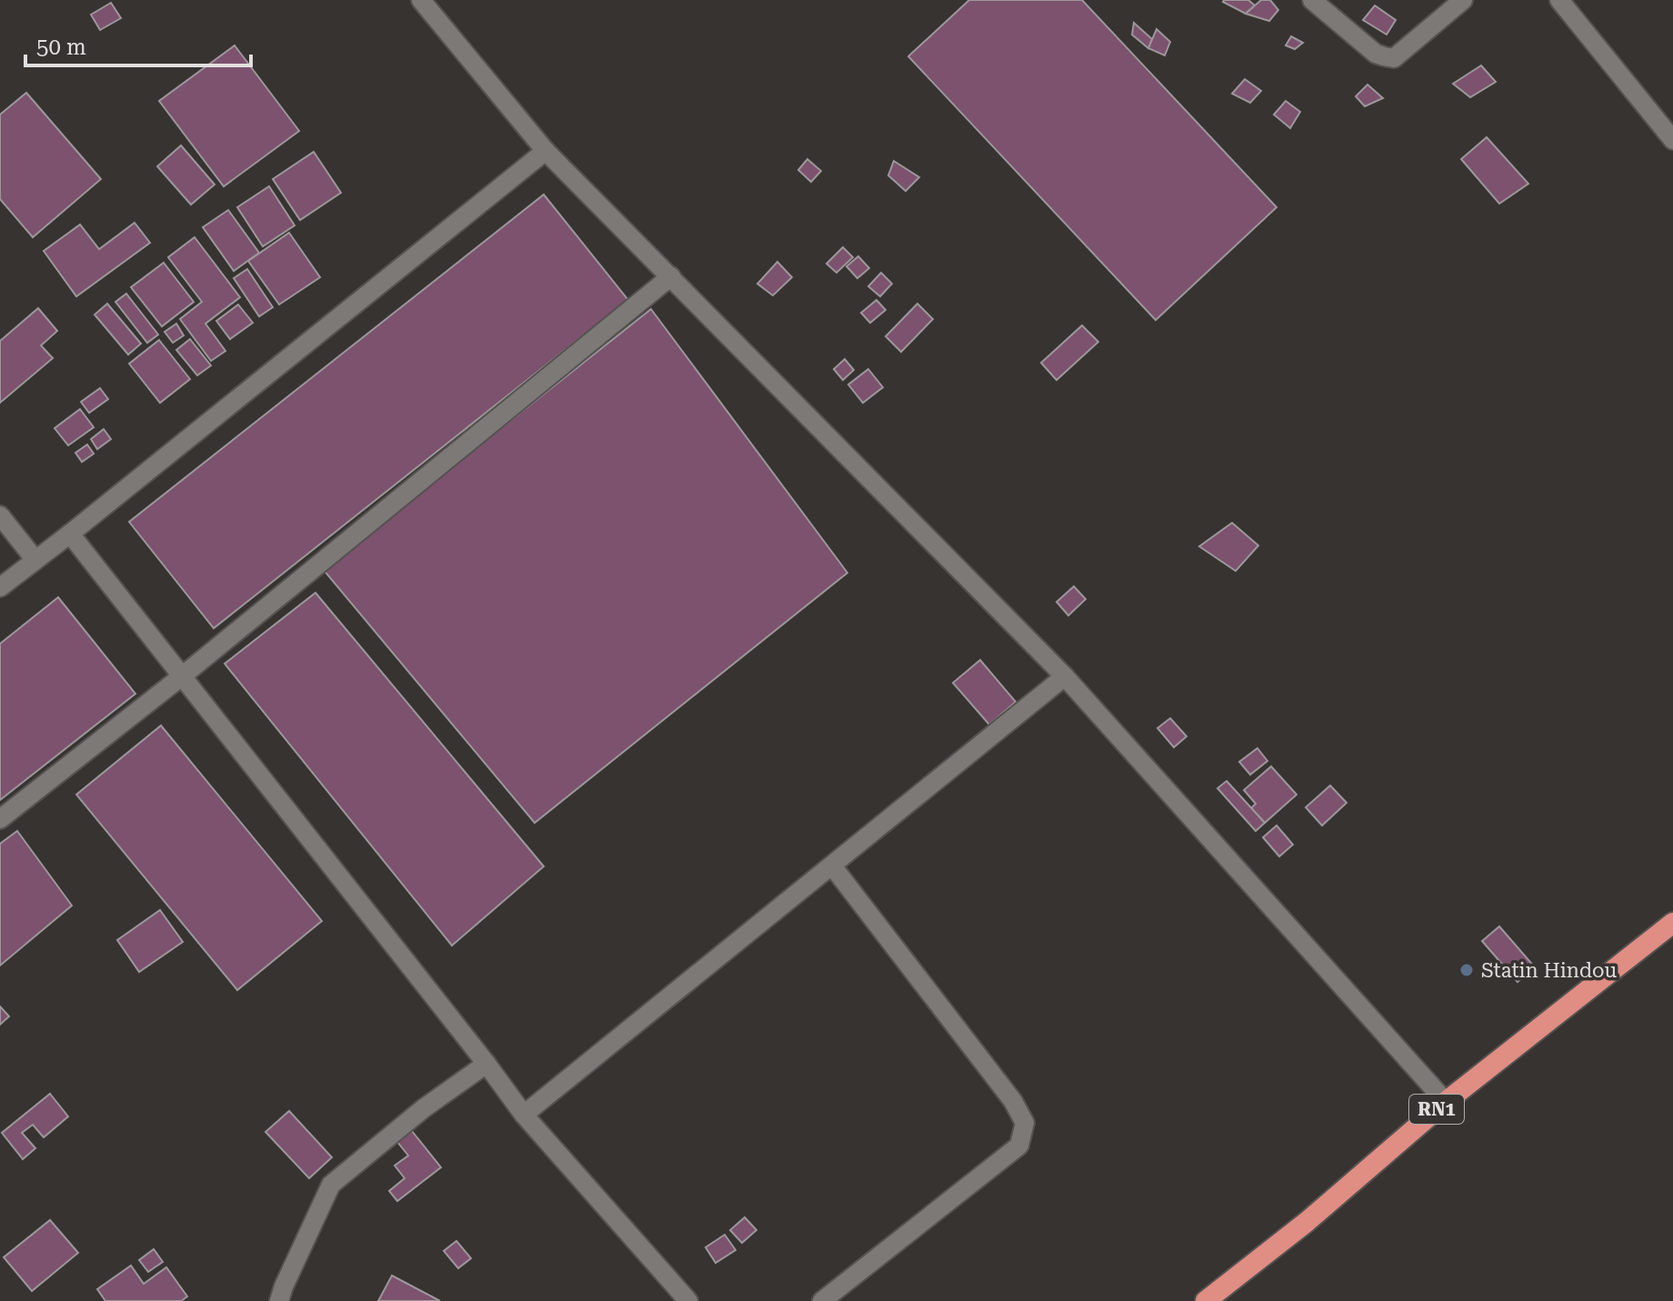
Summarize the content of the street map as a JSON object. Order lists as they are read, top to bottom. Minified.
{"streets":{"highway":["RN1"]},"places":["Statin Hindou"],"scale_bar":"50 m"}
